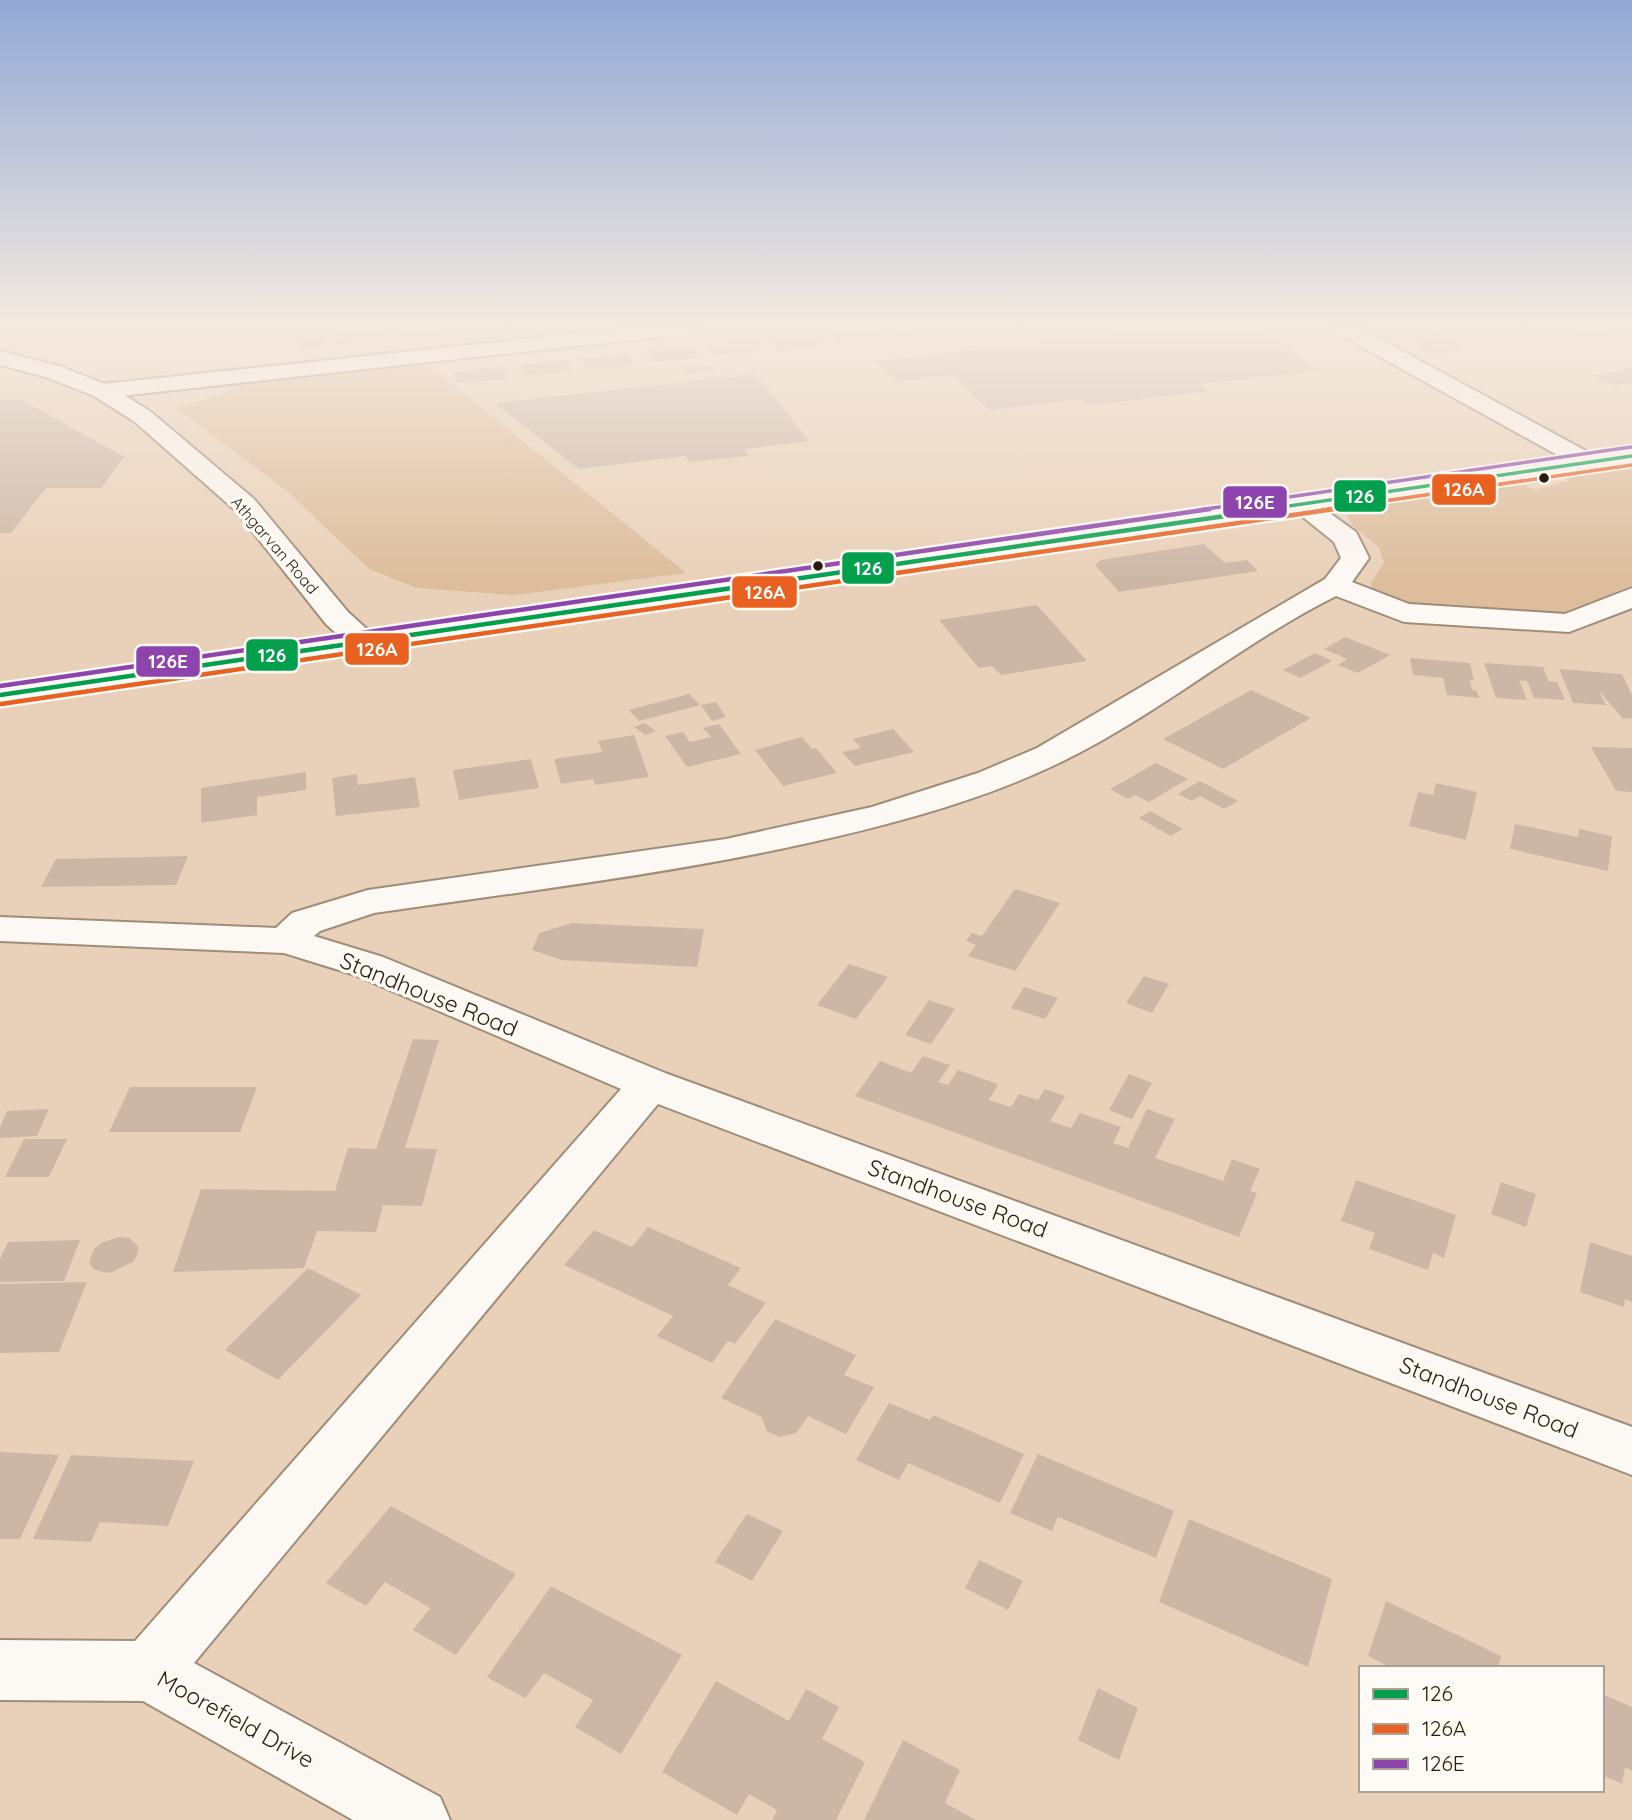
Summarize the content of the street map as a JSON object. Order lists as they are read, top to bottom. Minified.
{"streets":{"street":["Athgarvan Road","Standhouse Road","Moorefield Drive"]},"lines":["transit line 126E","transit line 126","transit line 126A"],"legend":["126","126A","126E"]}
